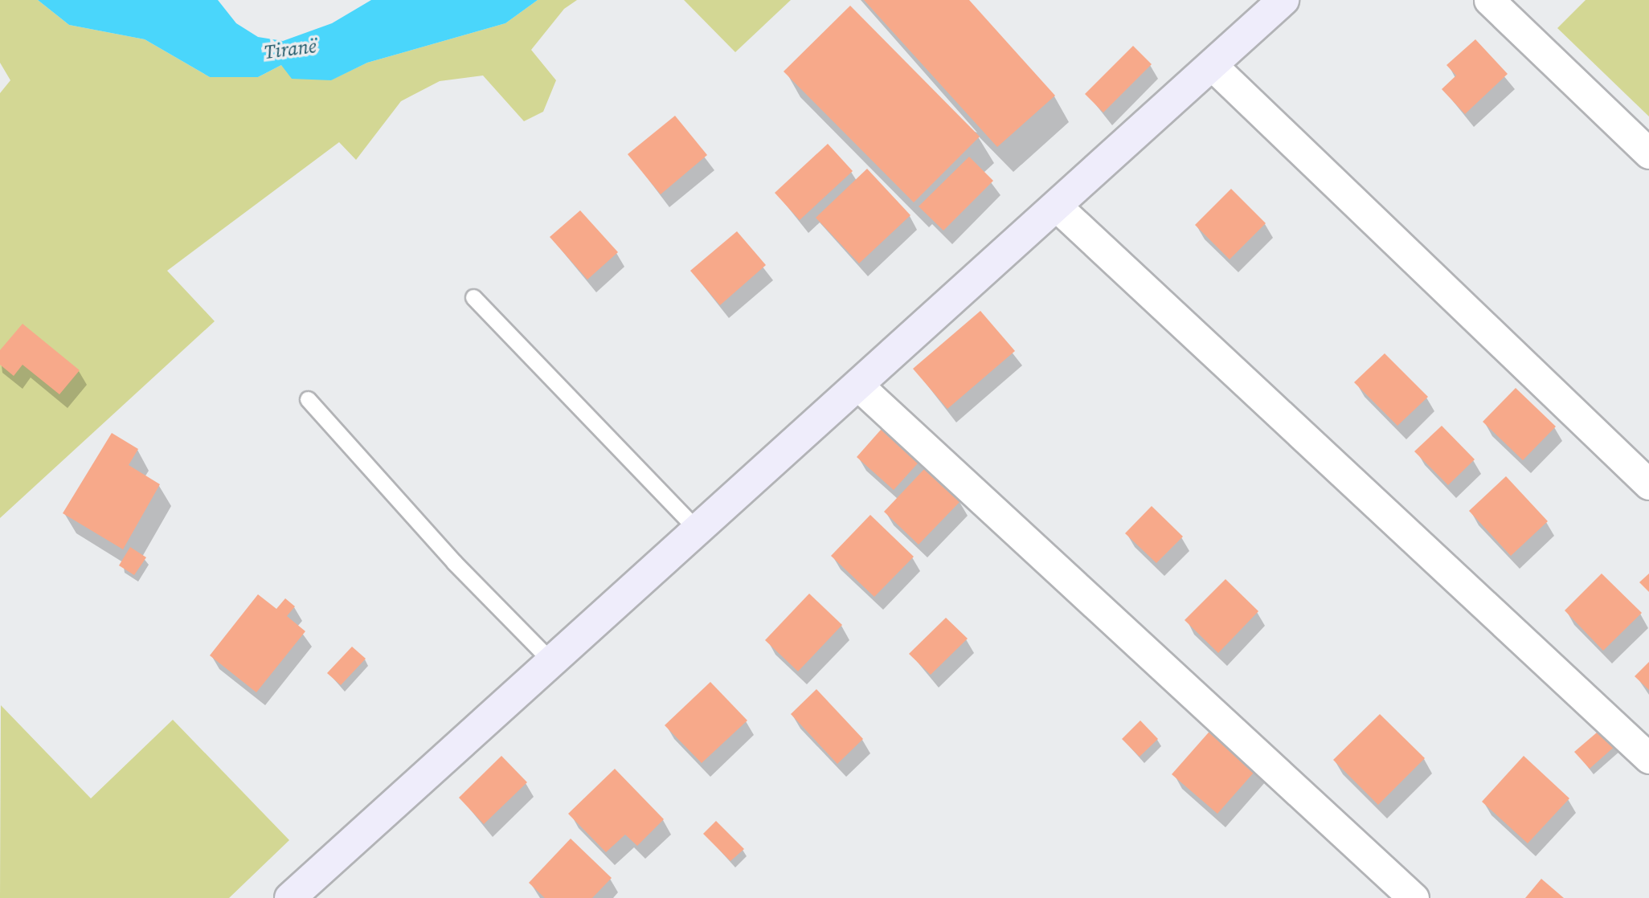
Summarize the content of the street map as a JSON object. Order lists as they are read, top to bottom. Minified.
{"water":["Tiranë"]}
